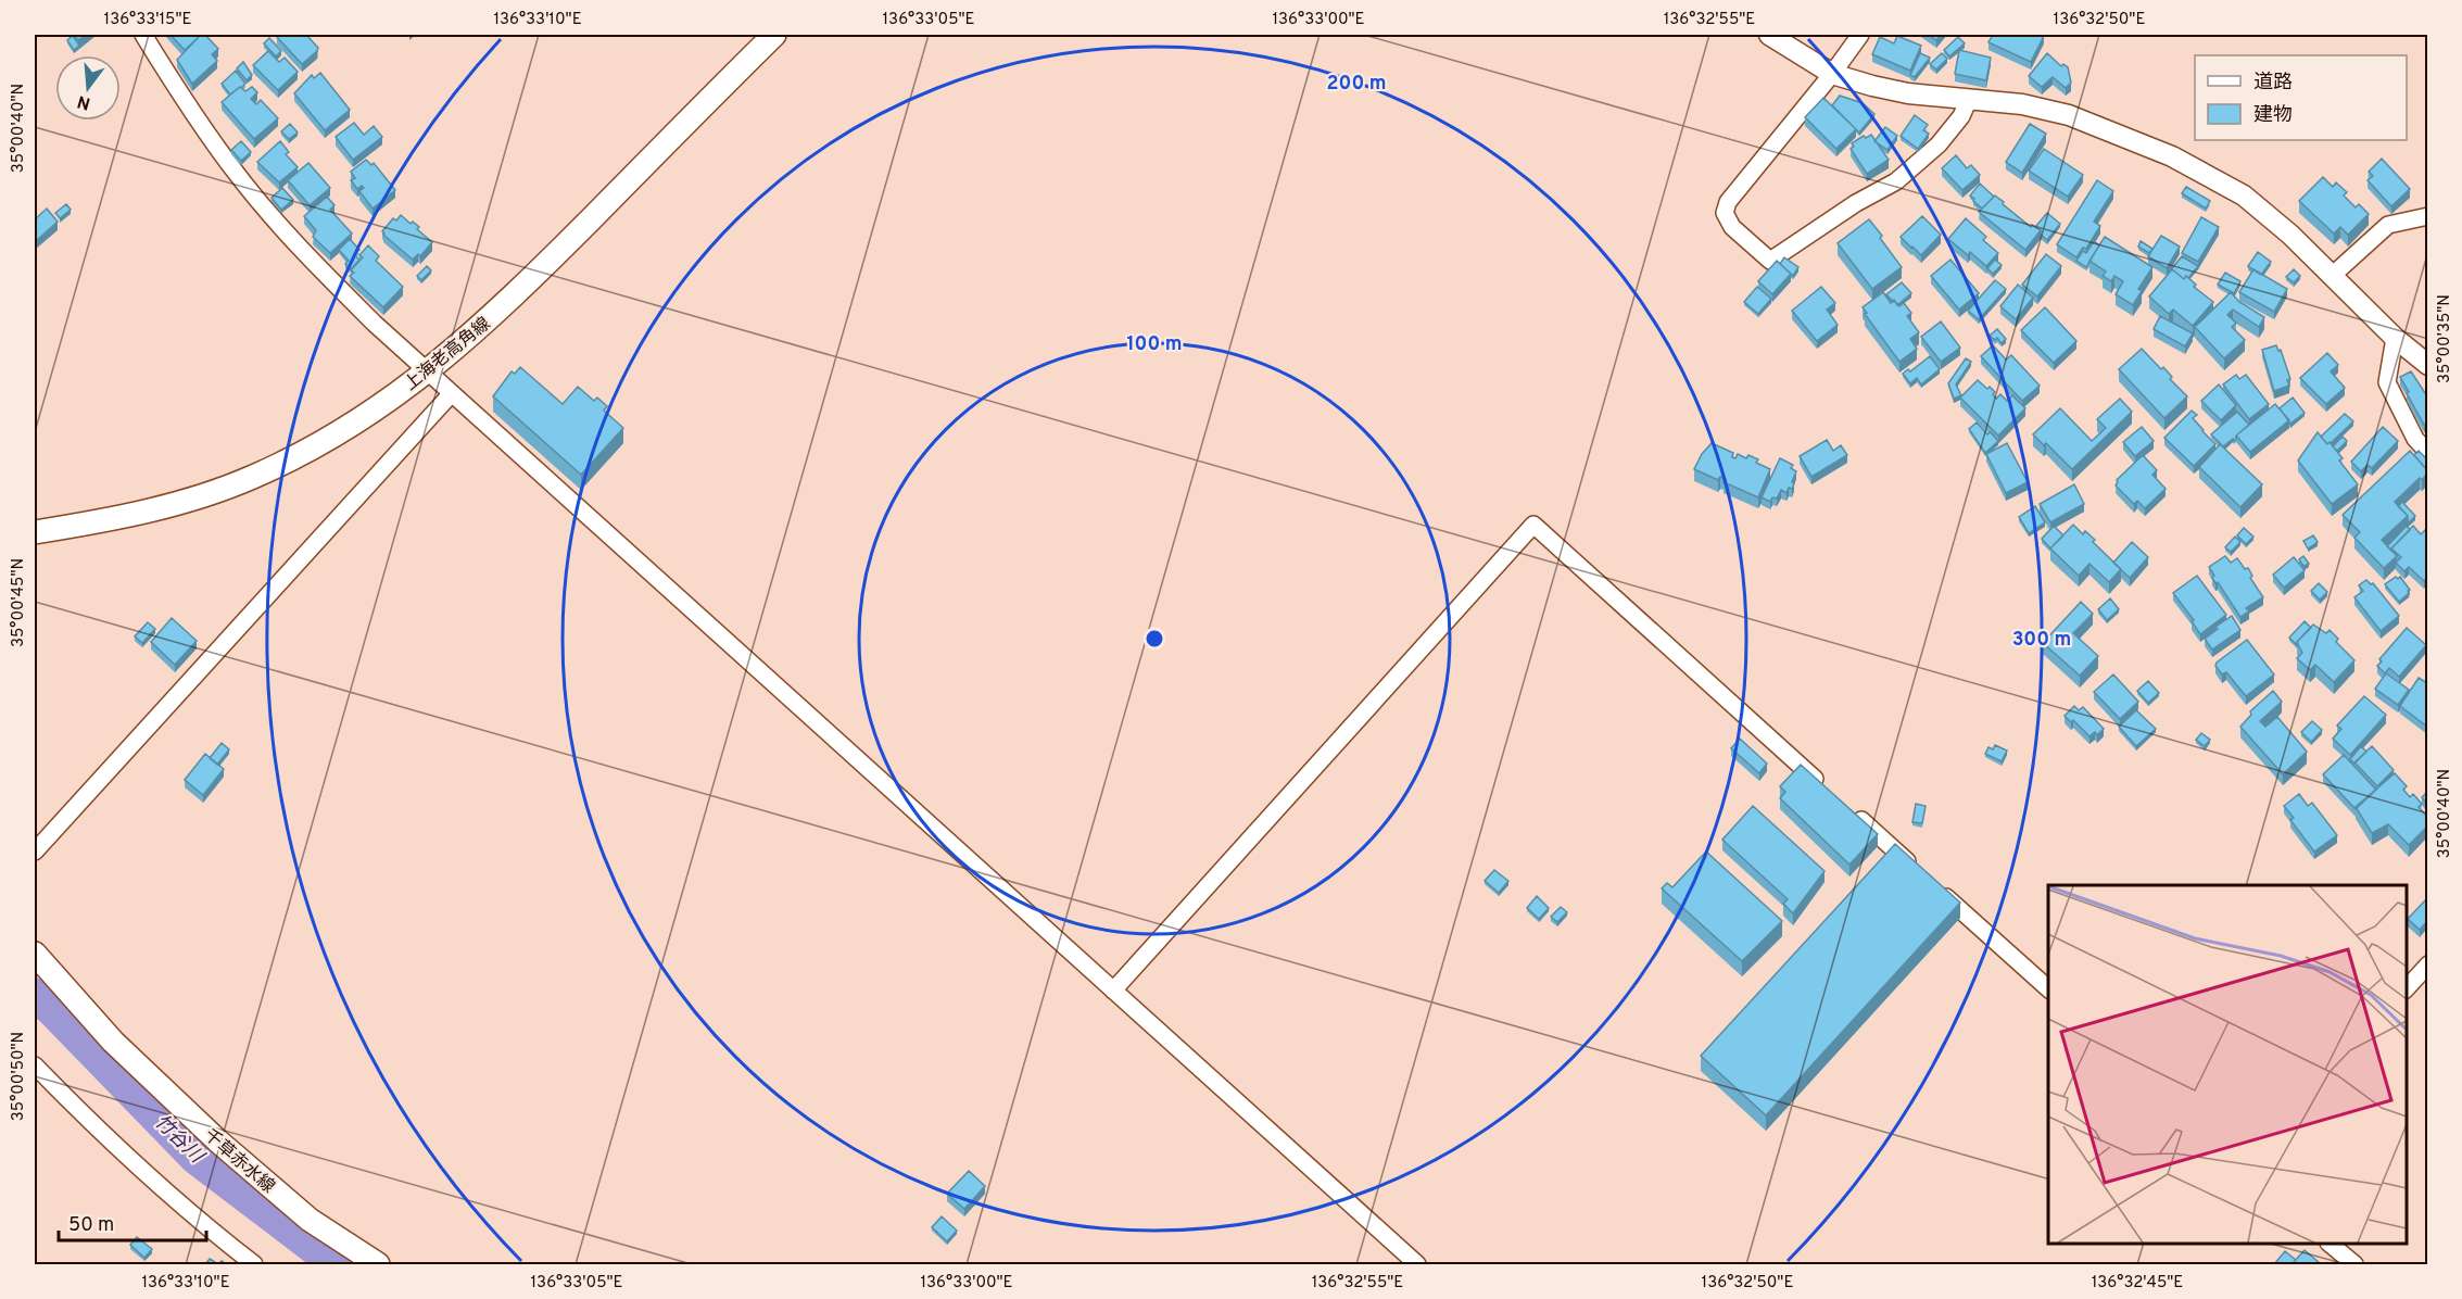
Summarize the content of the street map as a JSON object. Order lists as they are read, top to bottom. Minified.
{"streets":{"main road":["上海老高角線","千草赤水線"]},"water":["竹谷川"],"legend":["道路","建物"],"scale_bar":"50 m","north":"bottom","coordinates":["136°33'15\"E","136°33'10\"E","136°33'05\"E","136°33'00\"E","136°32'55\"E","136°32'50\"E","35°00'40\"N","35°00'35\"N","35°00'45\"N","35°00'50\"N","136°32'45\"E"],"rings":["200 m","100 m","300 m"]}
